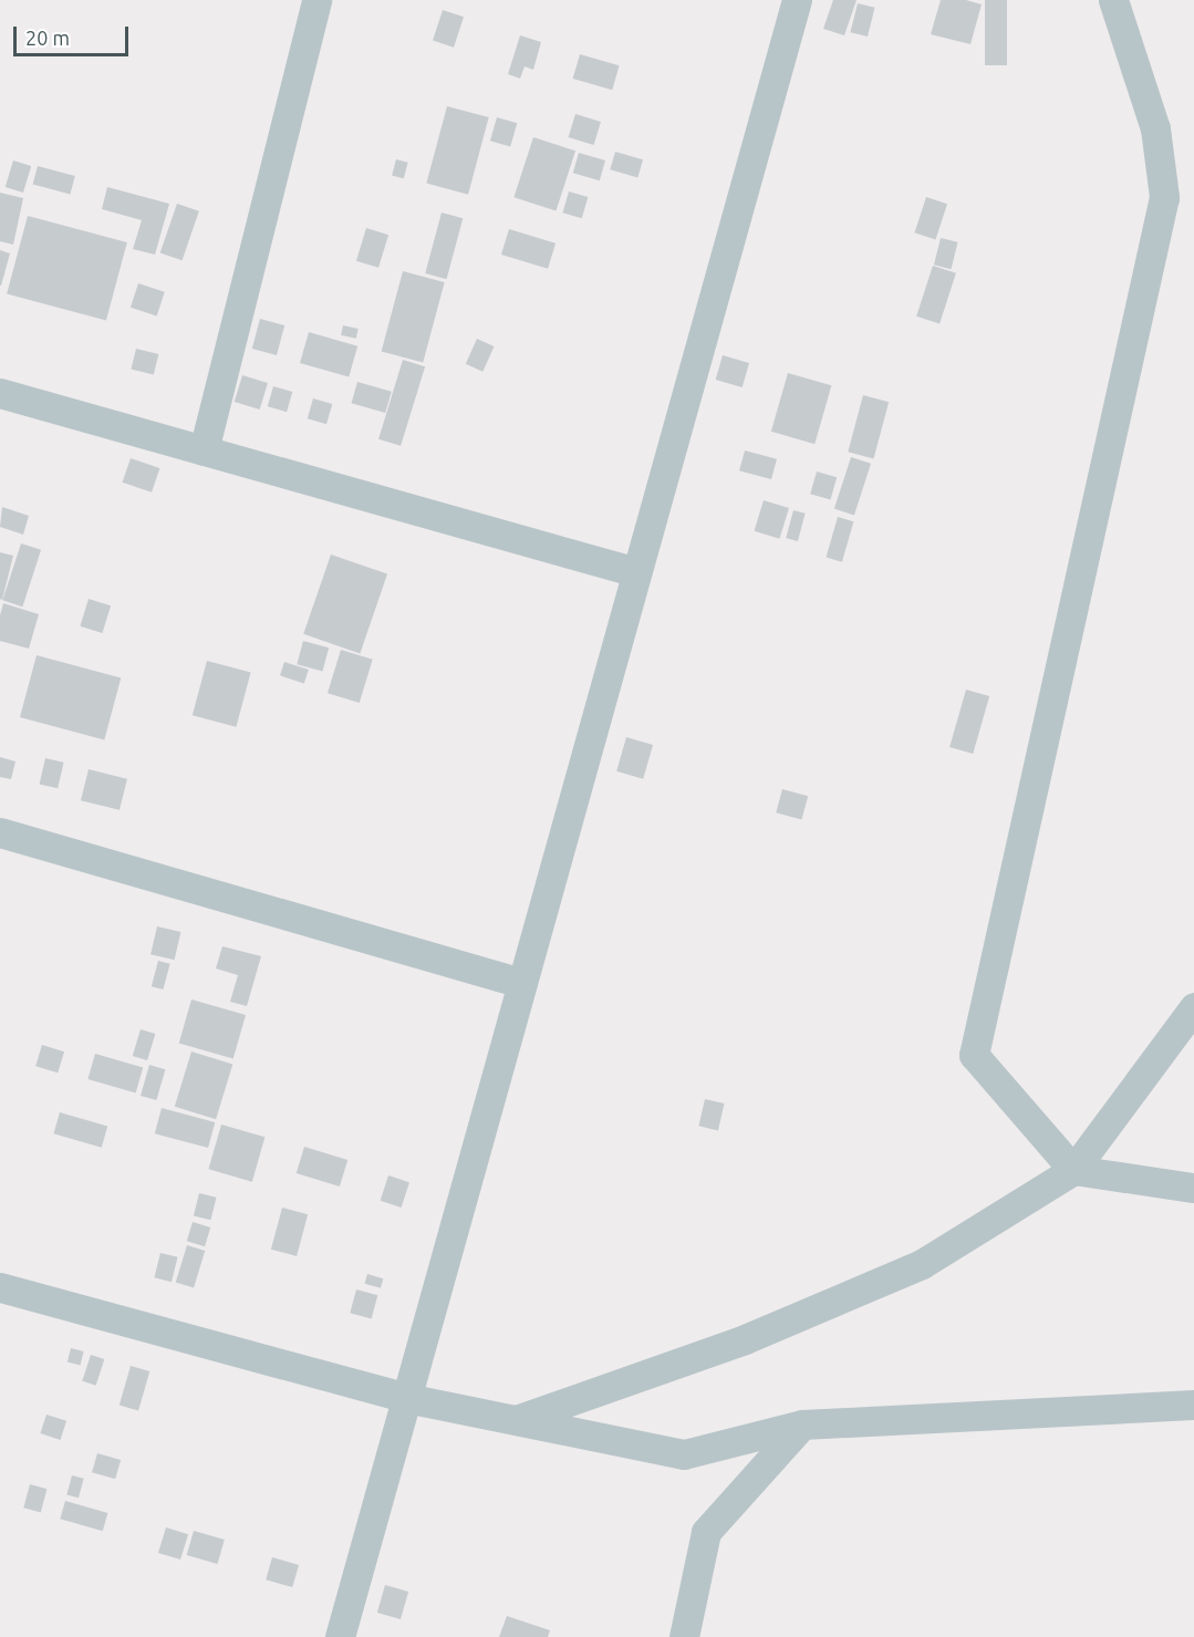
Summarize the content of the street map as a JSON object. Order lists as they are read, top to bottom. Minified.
{"scale_bar":"20 m"}
